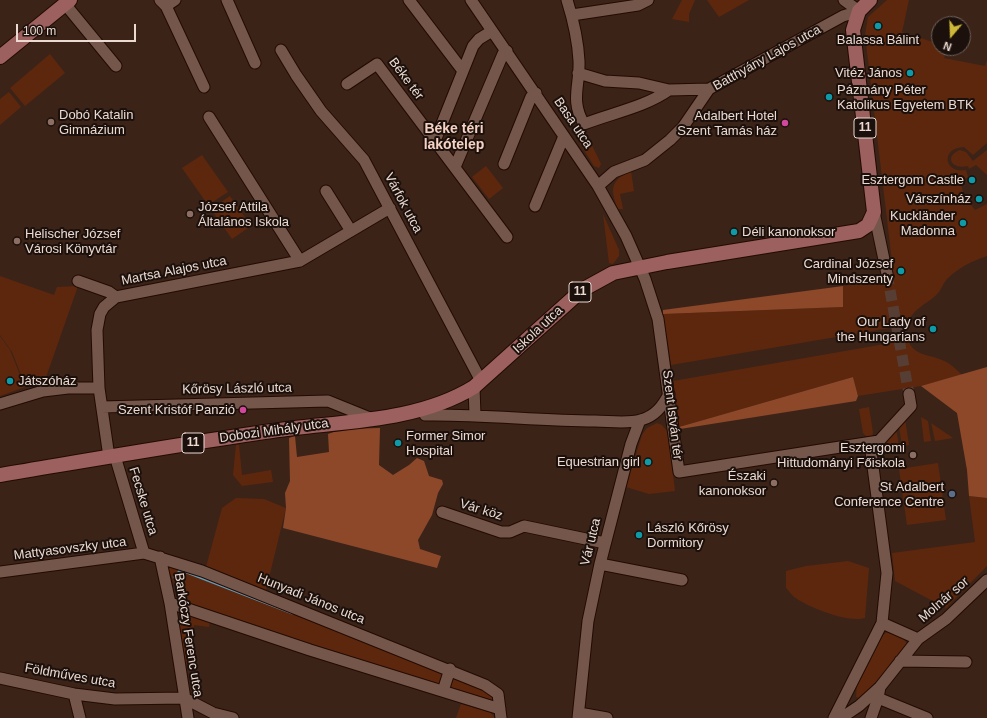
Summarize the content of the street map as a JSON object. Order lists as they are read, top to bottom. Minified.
{"streets":{"main road":["Batthyány Lajos utca","11","Iskola utca","Dobozi Mihály utca"],"street":["Béke tér","Basa utca","Várfok utca","Martsa Alajos utca","Kőrösy László utca","Szent István tér","Fecske utca","Vár köz","Vár utca","Mattyasovszky utca","Hunyadi János utca","Molnár sor","Barkóczy Ferenc utca","Földműves utca"]},"crossings":[["Batthyány Lajos utca","Basa utca"],["Batthyány Lajos utca","11"],["Basa utca","11"],["Basa utca","Iskola utca"],["Basa utca","Szent István tér"],["11","Iskola utca"],["11","Szent István tér"],["Várfok utca","Martsa Alajos utca"],["Várfok utca","Iskola utca"],["Várfok utca","Dobozi Mihály utca"],["Martsa Alajos utca","Kőrösy László utca"],["Martsa Alajos utca","Dobozi Mihály utca"],["Martsa Alajos utca","Fecske utca"],["Iskola utca","Szent István tér"],["Iskola utca","Dobozi Mihály utca"],["Kőrösy László utca","Dobozi Mihály utca"],["Dobozi Mihály utca","Fecske utca"],["Fecske utca","Mattyasovszky utca"],["Vár köz","Vár utca"],["Mattyasovszky utca","Hunyadi János utca"],["Mattyasovszky utca","Barkóczy Ferenc utca"],["Hunyadi János utca","Barkóczy Ferenc utca"],["Barkóczy Ferenc utca","Földműves utca"]],"districts":["Béke téri lakótelep"],"places":["Balassa Bálint","Vitéz János","Pázmány Péter Katolikus Egyetem BTK","Dobó Katalin Gimnázium","Adalbert Hotel Szent Tamás ház","Esztergom Castle","Várszínház","József Attila Általános Iskola","Kuckländer Madonna","Déli kanonoksor","Helischer József Városi Könyvtár","Cardinal József Mindszenty","Our Lady of the Hungarians","Játszóház","Szent Kristóf Panzió","Former Simor Hospital","Esztergomi Hittudományi Főiskola","Equestrian girl","Északi kanonoksor","St Adalbert Conference Centre","László Kőrösy Dormitory"],"scale_bar":"100 m","north":"bottom"}
